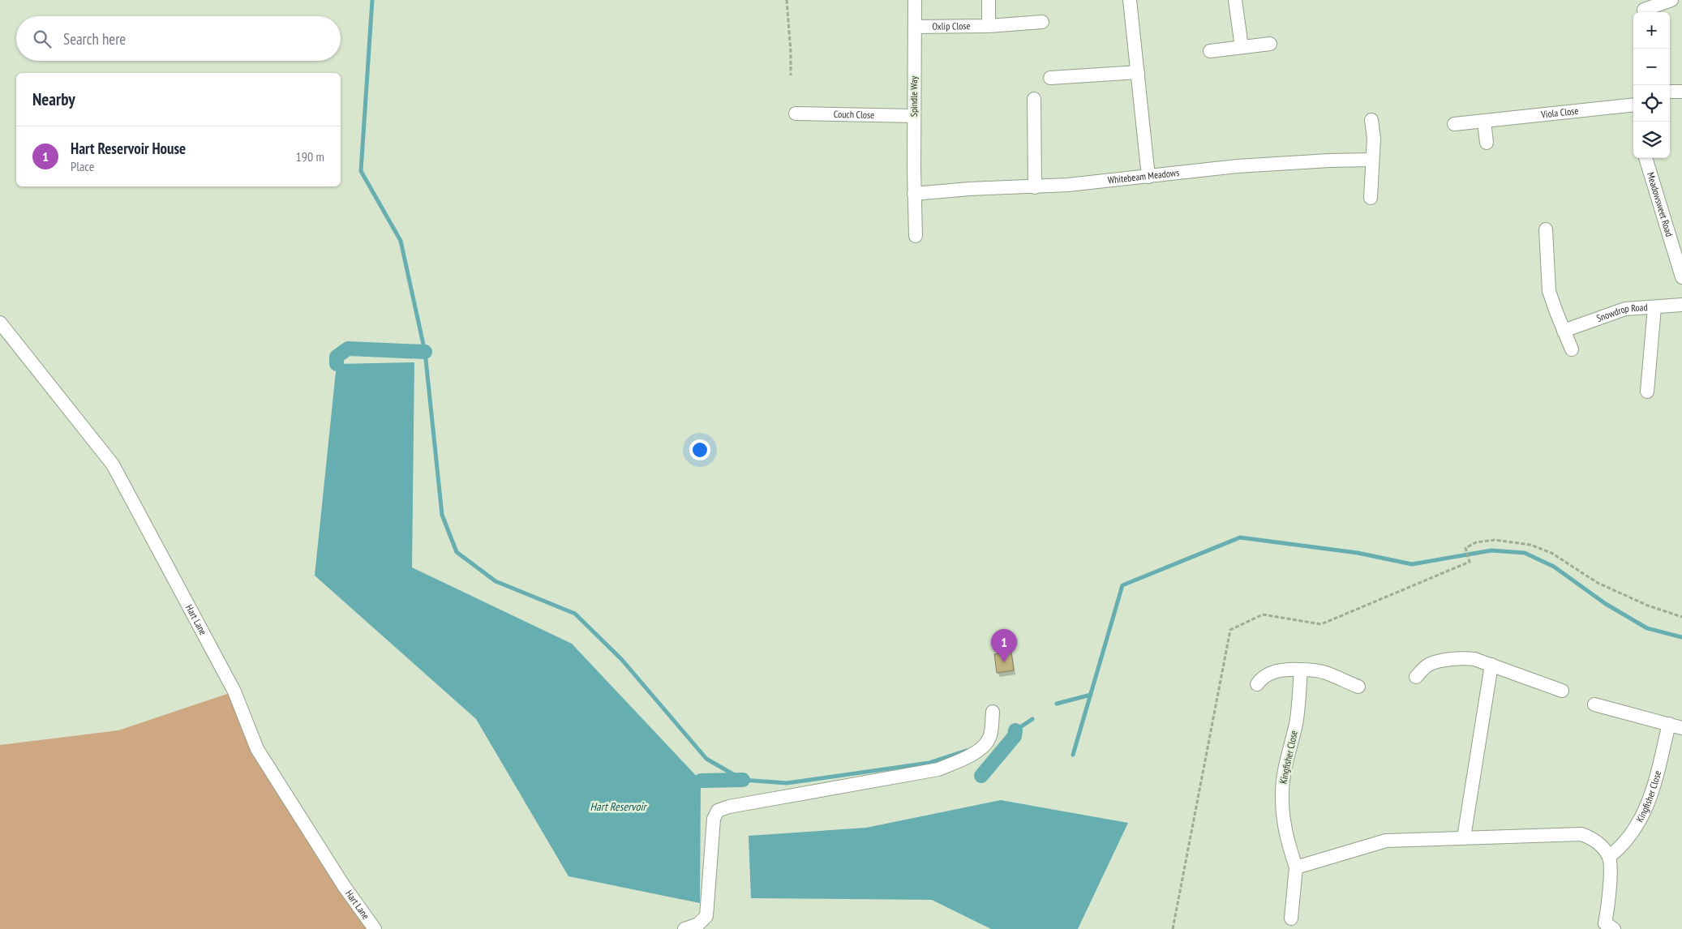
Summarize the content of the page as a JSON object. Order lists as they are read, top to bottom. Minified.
{"streets":{"street":["Oxlip Close","Spindle Way","Viola Close","Couch Close","Whitebeam Meadows","Meadowsweet Road","Snowdrop Road","Hart Lane","Kingfisher Close"]},"crossings":[["Oxlip Close","Spindle Way"],["Spindle Way","Couch Close"],["Spindle Way","Whitebeam Meadows"]],"water":["Hart Reservoir"],"page":{"map_buttons":["+","−"],"search":"Search here","heading":"Nearby","list":[{"mark":"1","name":"Hart Reservoir House","note":"Place","value":"190 m"}],"pins":"1"}}
